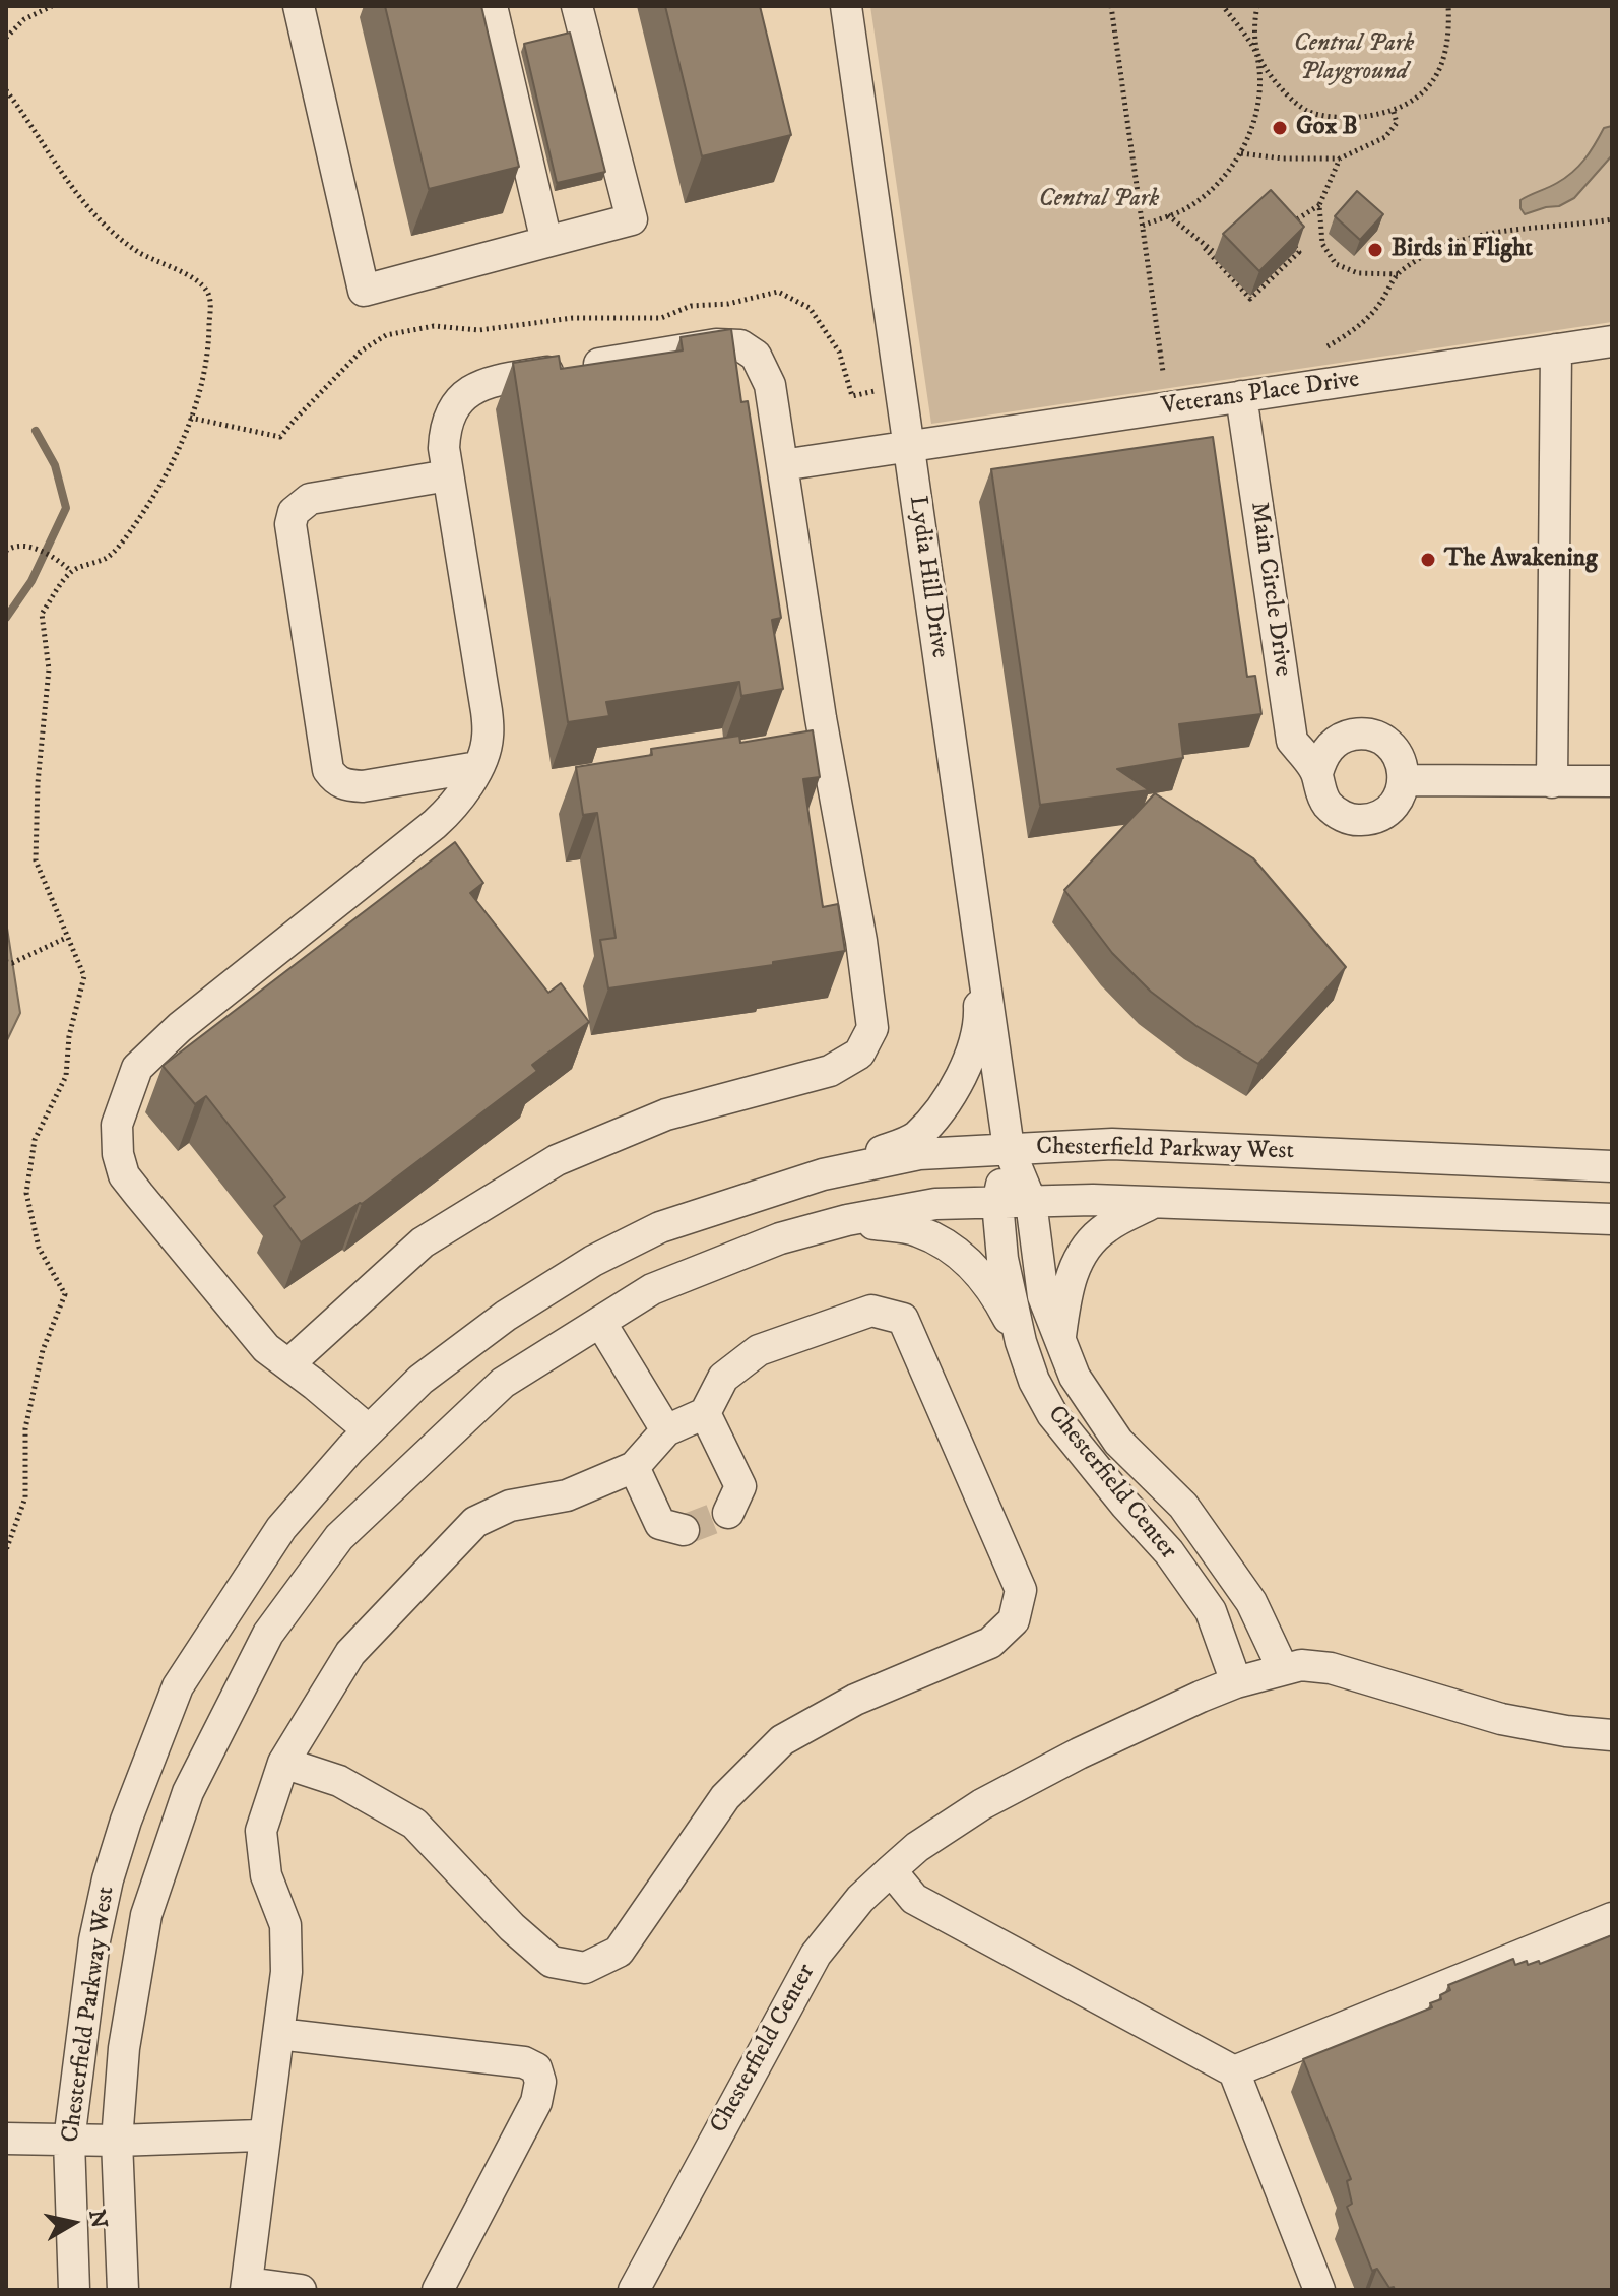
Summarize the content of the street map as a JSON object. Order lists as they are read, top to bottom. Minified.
{"streets":{"street":["Veterans Place Drive","Lydia Hill Drive","Main Circle Drive","Chesterfield Parkway West","Chesterfield Center"]},"crossings":[["Veterans Place Drive","Lydia Hill Drive"],["Veterans Place Drive","Main Circle Drive"],["Lydia Hill Drive","Chesterfield Parkway West"],["Lydia Hill Drive","Chesterfield Center"],["Chesterfield Parkway West","Chesterfield Center"]],"parks":["Central Park Playground","Central Park"],"places":["Gox B","Birds in Flight","The Awakening"],"north":"right"}
